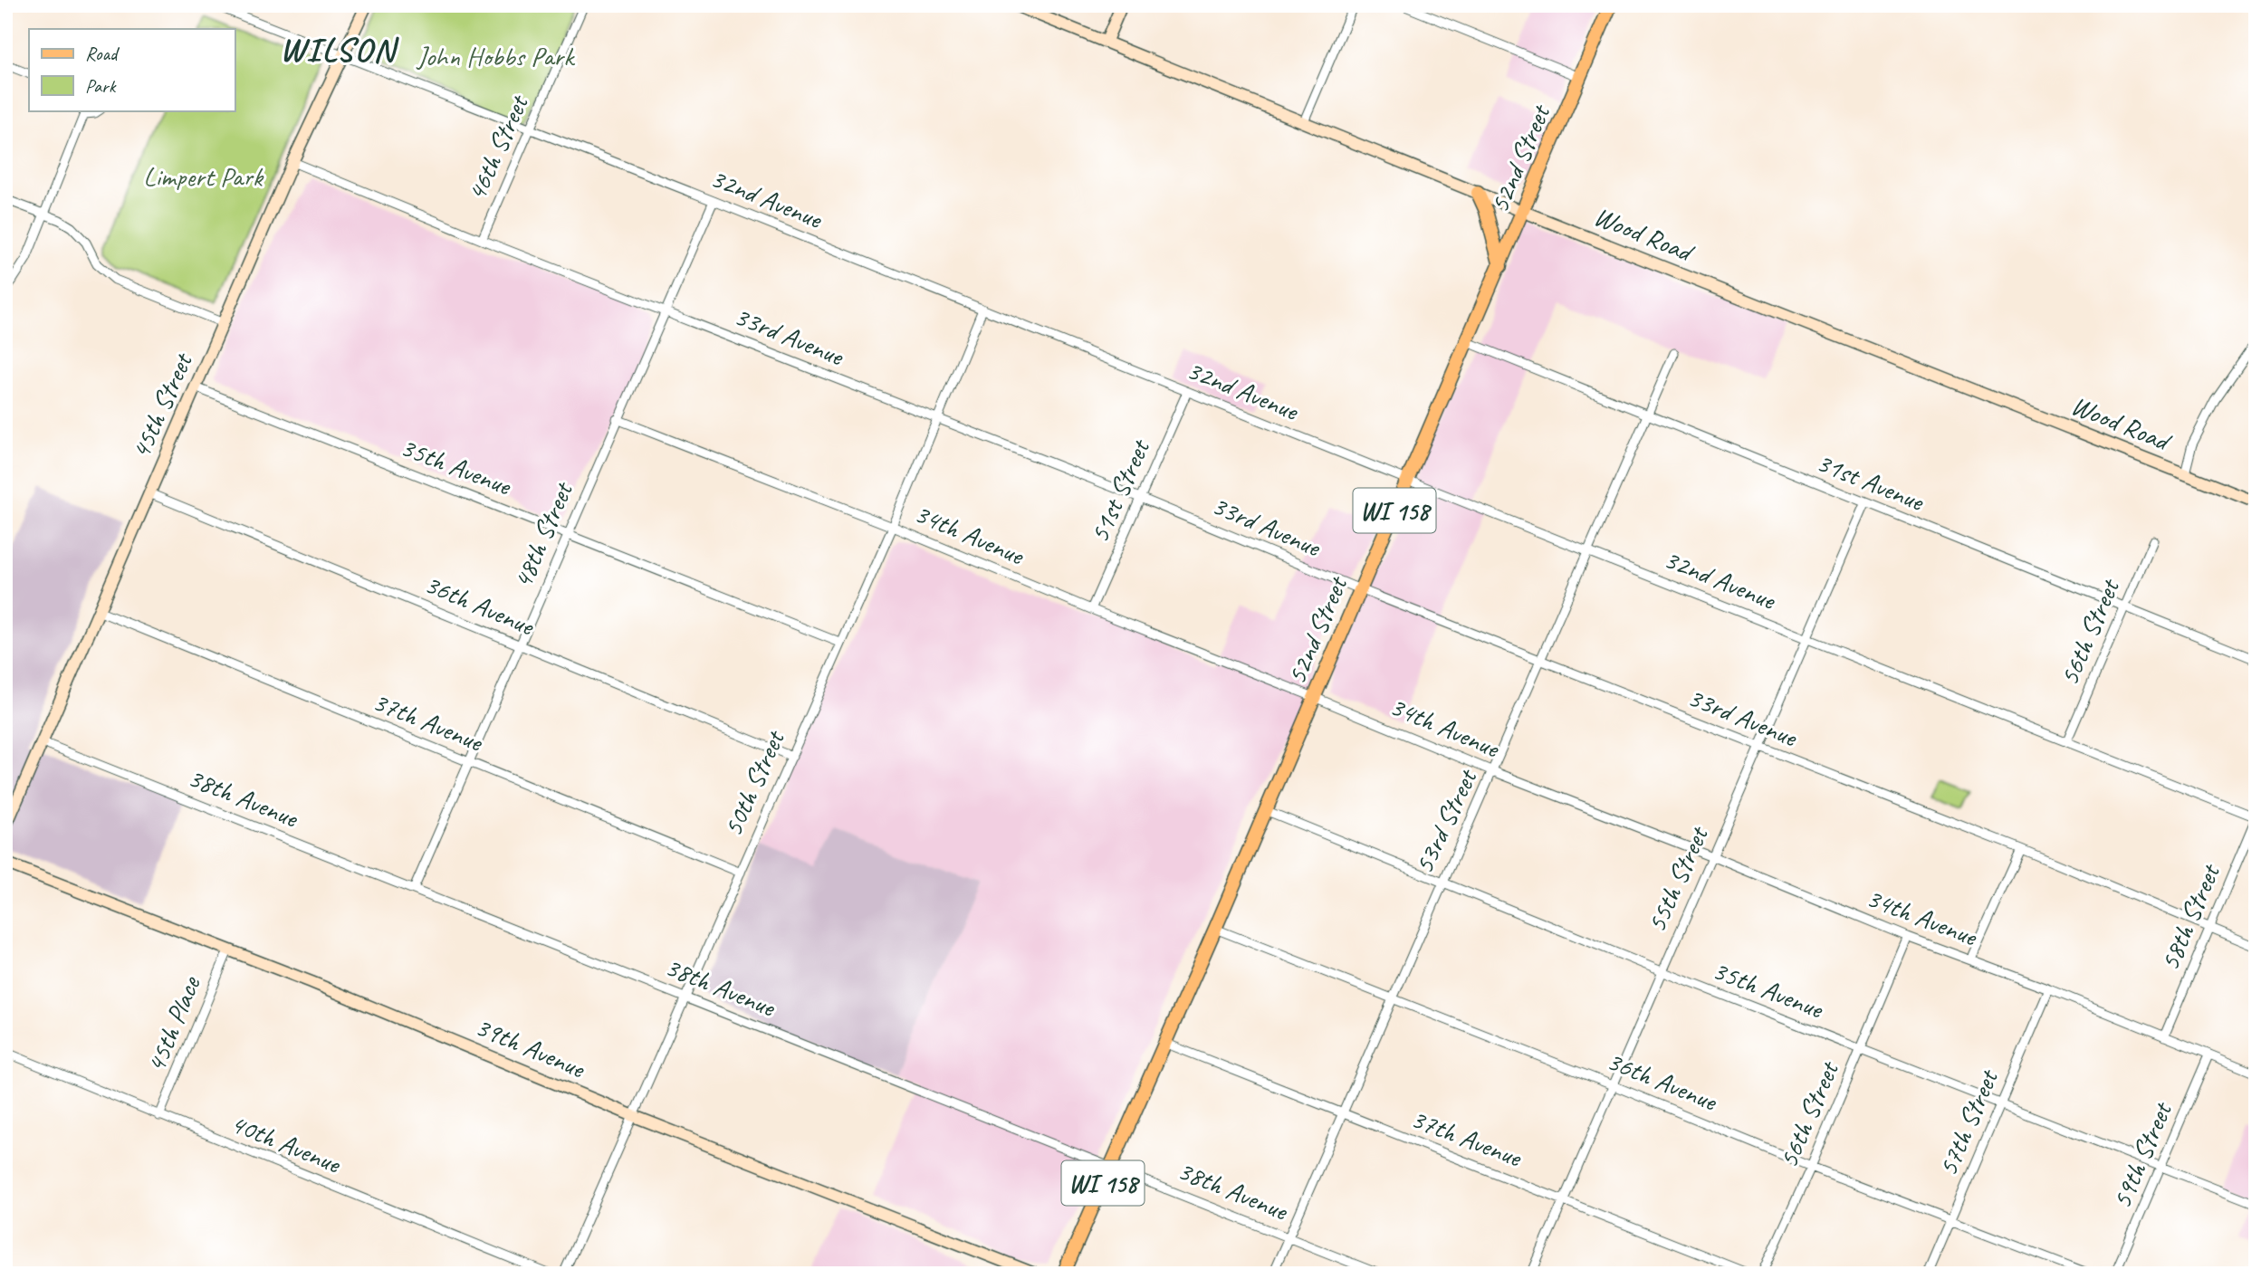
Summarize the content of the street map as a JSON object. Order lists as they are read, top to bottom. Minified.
{"streets":{"main road":["52nd Street","WI 158"],"street":["46th Street","32nd Avenue","Wood Road","33rd Avenue","45th Street","35th Avenue","31st Avenue","51st Street","34th Avenue","48th Street","36th Avenue","56th Street","37th Avenue","50th Street","38th Avenue","53rd Street","55th Street","58th Street","45th Place","39th Avenue","57th Street","40th Avenue","59th Street"]},"crossings":[["46th Street","32nd Avenue"],["46th Street","33rd Avenue"],["52nd Street","32nd Avenue"],["52nd Street","Wood Road"],["52nd Street","33rd Avenue"],["52nd Street","35th Avenue"],["52nd Street","31st Avenue"],["52nd Street","34th Avenue"],["52nd Street","36th Avenue"],["52nd Street","37th Avenue"],["52nd Street","38th Avenue"],["32nd Avenue","45th Street"],["32nd Avenue","51st Street"],["32nd Avenue","48th Street"],["32nd Avenue","56th Street"],["32nd Avenue","50th Street"],["32nd Avenue","53rd Street"],["32nd Avenue","55th Street"],["32nd Avenue","58th Street"],["33rd Avenue","45th Street"],["33rd Avenue","51st Street"],["33rd Avenue","48th Street"],["33rd Avenue","50th Street"],["33rd Avenue","53rd Street"],["33rd Avenue","55th Street"],["33rd Avenue","58th Street"],["45th Street","35th Avenue"],["45th Street","36th Avenue"],["45th Street","37th Avenue"],["45th Street","38th Avenue"],["35th Avenue","48th Street"],["35th Avenue","56th Street"],["35th Avenue","50th Street"],["35th Avenue","53rd Street"],["35th Avenue","55th Street"],["35th Avenue","57th Street"],["35th Avenue","59th Street"],["31st Avenue","56th Street"],["31st Avenue","53rd Street"],["31st Avenue","55th Street"],["51st Street","34th Avenue"],["34th Avenue","48th Street"],["34th Avenue","56th Street"],["34th Avenue","50th Street"],["34th Avenue","53rd Street"],["34th Avenue","55th Street"],["34th Avenue","58th Street"],["34th Avenue","57th Street"],["34th Avenue","59th Street"],["48th Street","36th Avenue"],["48th Street","37th Avenue"],["48th Street","38th Avenue"],["36th Avenue","56th Street"],["36th Avenue","50th Street"],["36th Avenue","53rd Street"],["36th Avenue","55th Street"],["36th Avenue","57th Street"],["37th Avenue","50th Street"],["37th Avenue","53rd Street"],["37th Avenue","55th Street"],["50th Street","38th Avenue"],["50th Street","39th Avenue"],["38th Avenue","53rd Street"],["45th Place","39th Avenue"],["45th Place","40th Avenue"]],"districts":["WILSON"],"parks":["John Hobbs Park","Limpert Park"],"legend":["Road","Park"]}
